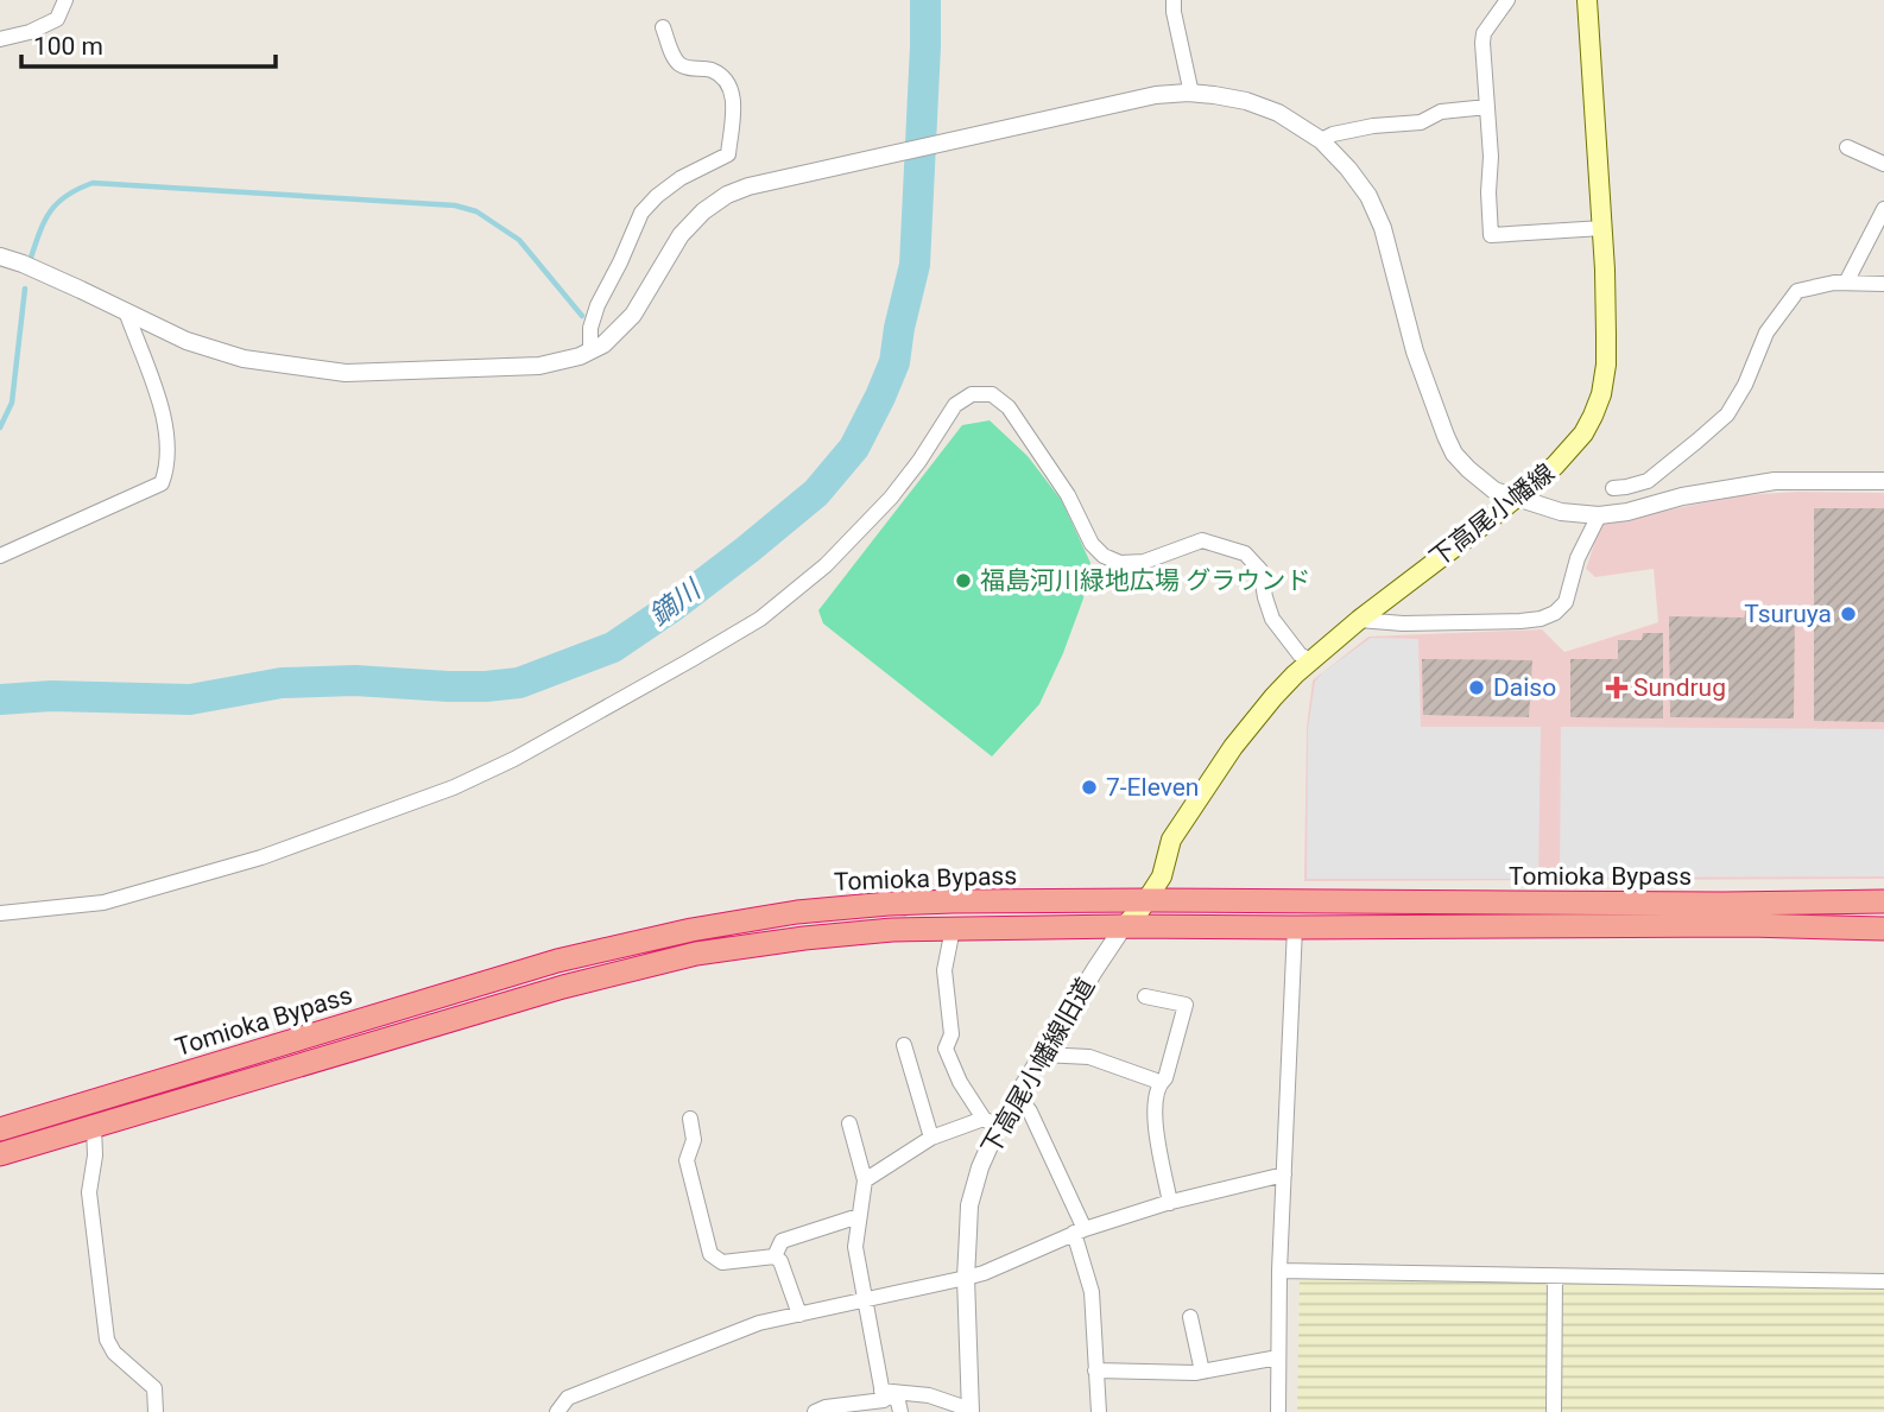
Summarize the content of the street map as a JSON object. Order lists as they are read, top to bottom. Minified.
{"streets":{"highway":["Tomioka Bypass"],"main road":["下高尾小幡線"],"street":["下高尾小幡線旧道"]},"crossings":[["下高尾小幡線","Tomioka Bypass"],["下高尾小幡線","下高尾小幡線旧道"],["Tomioka Bypass","下高尾小幡線旧道"]],"water":["鏑川"],"places":{"other":["福島河川緑地広場 グラウンド","Tsuruya","Daiso","7-Eleven"],"health":["Sundrug"]},"scale_bar":"100 m"}
